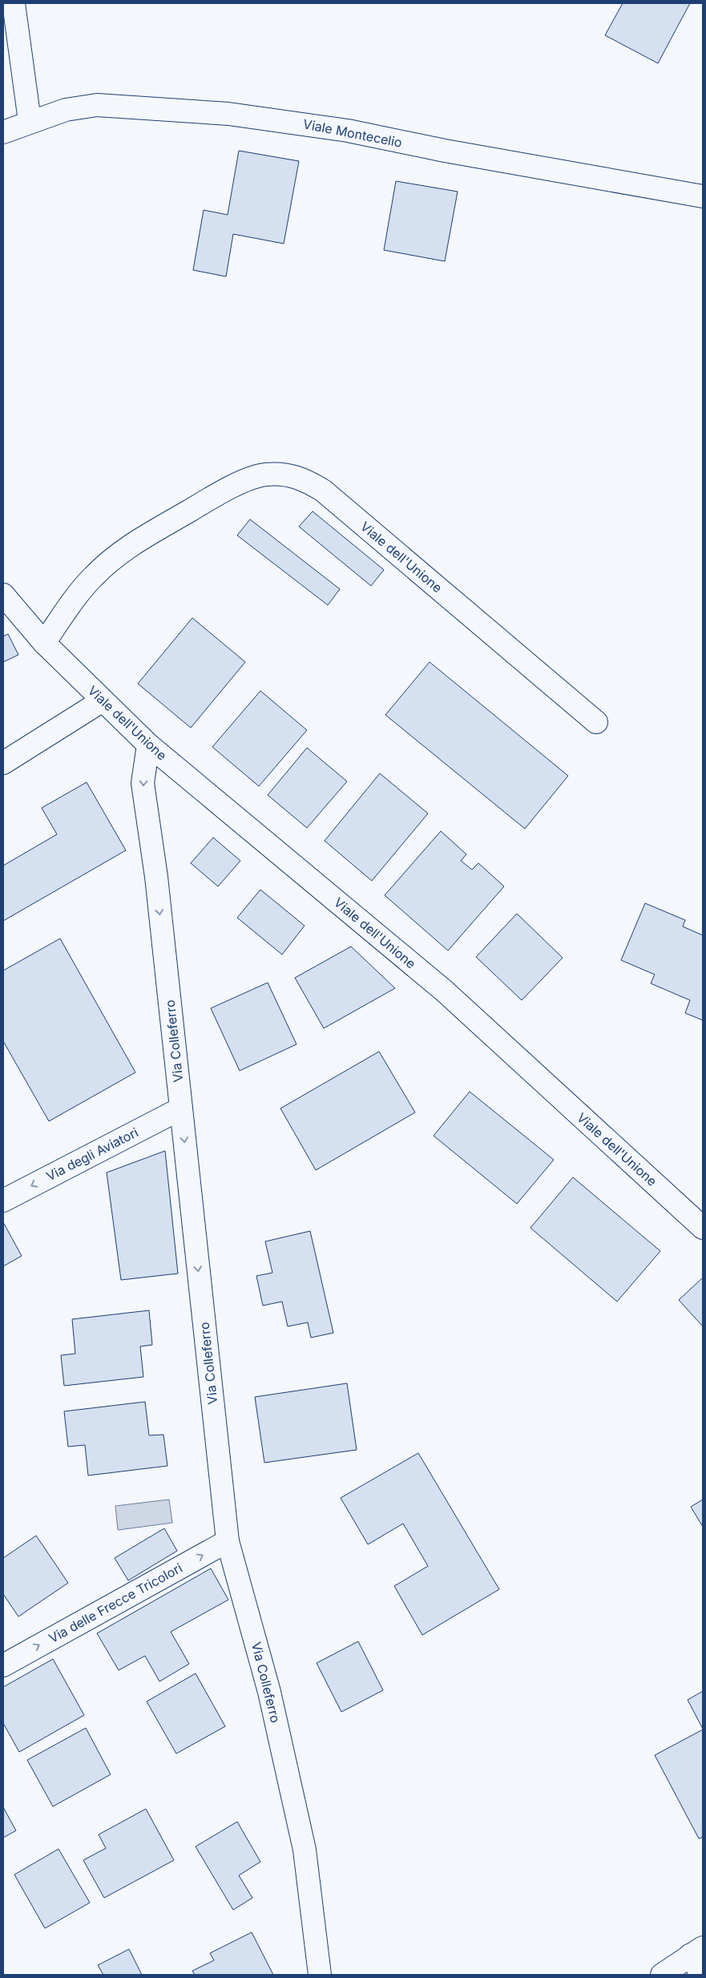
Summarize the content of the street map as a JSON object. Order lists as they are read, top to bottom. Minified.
{"streets":{"street":["Viale Montecelio","Viale dell'Unione","Via Colleferro","Via degli Aviatori","Via delle Frecce Tricolori"]},"crossings":[["Viale dell'Unione","Via Colleferro"],["Via Colleferro","Via degli Aviatori"],["Via Colleferro","Via delle Frecce Tricolori"]],"one_way":["Via Colleferro","Via degli Aviatori","Via delle Frecce Tricolori"]}
